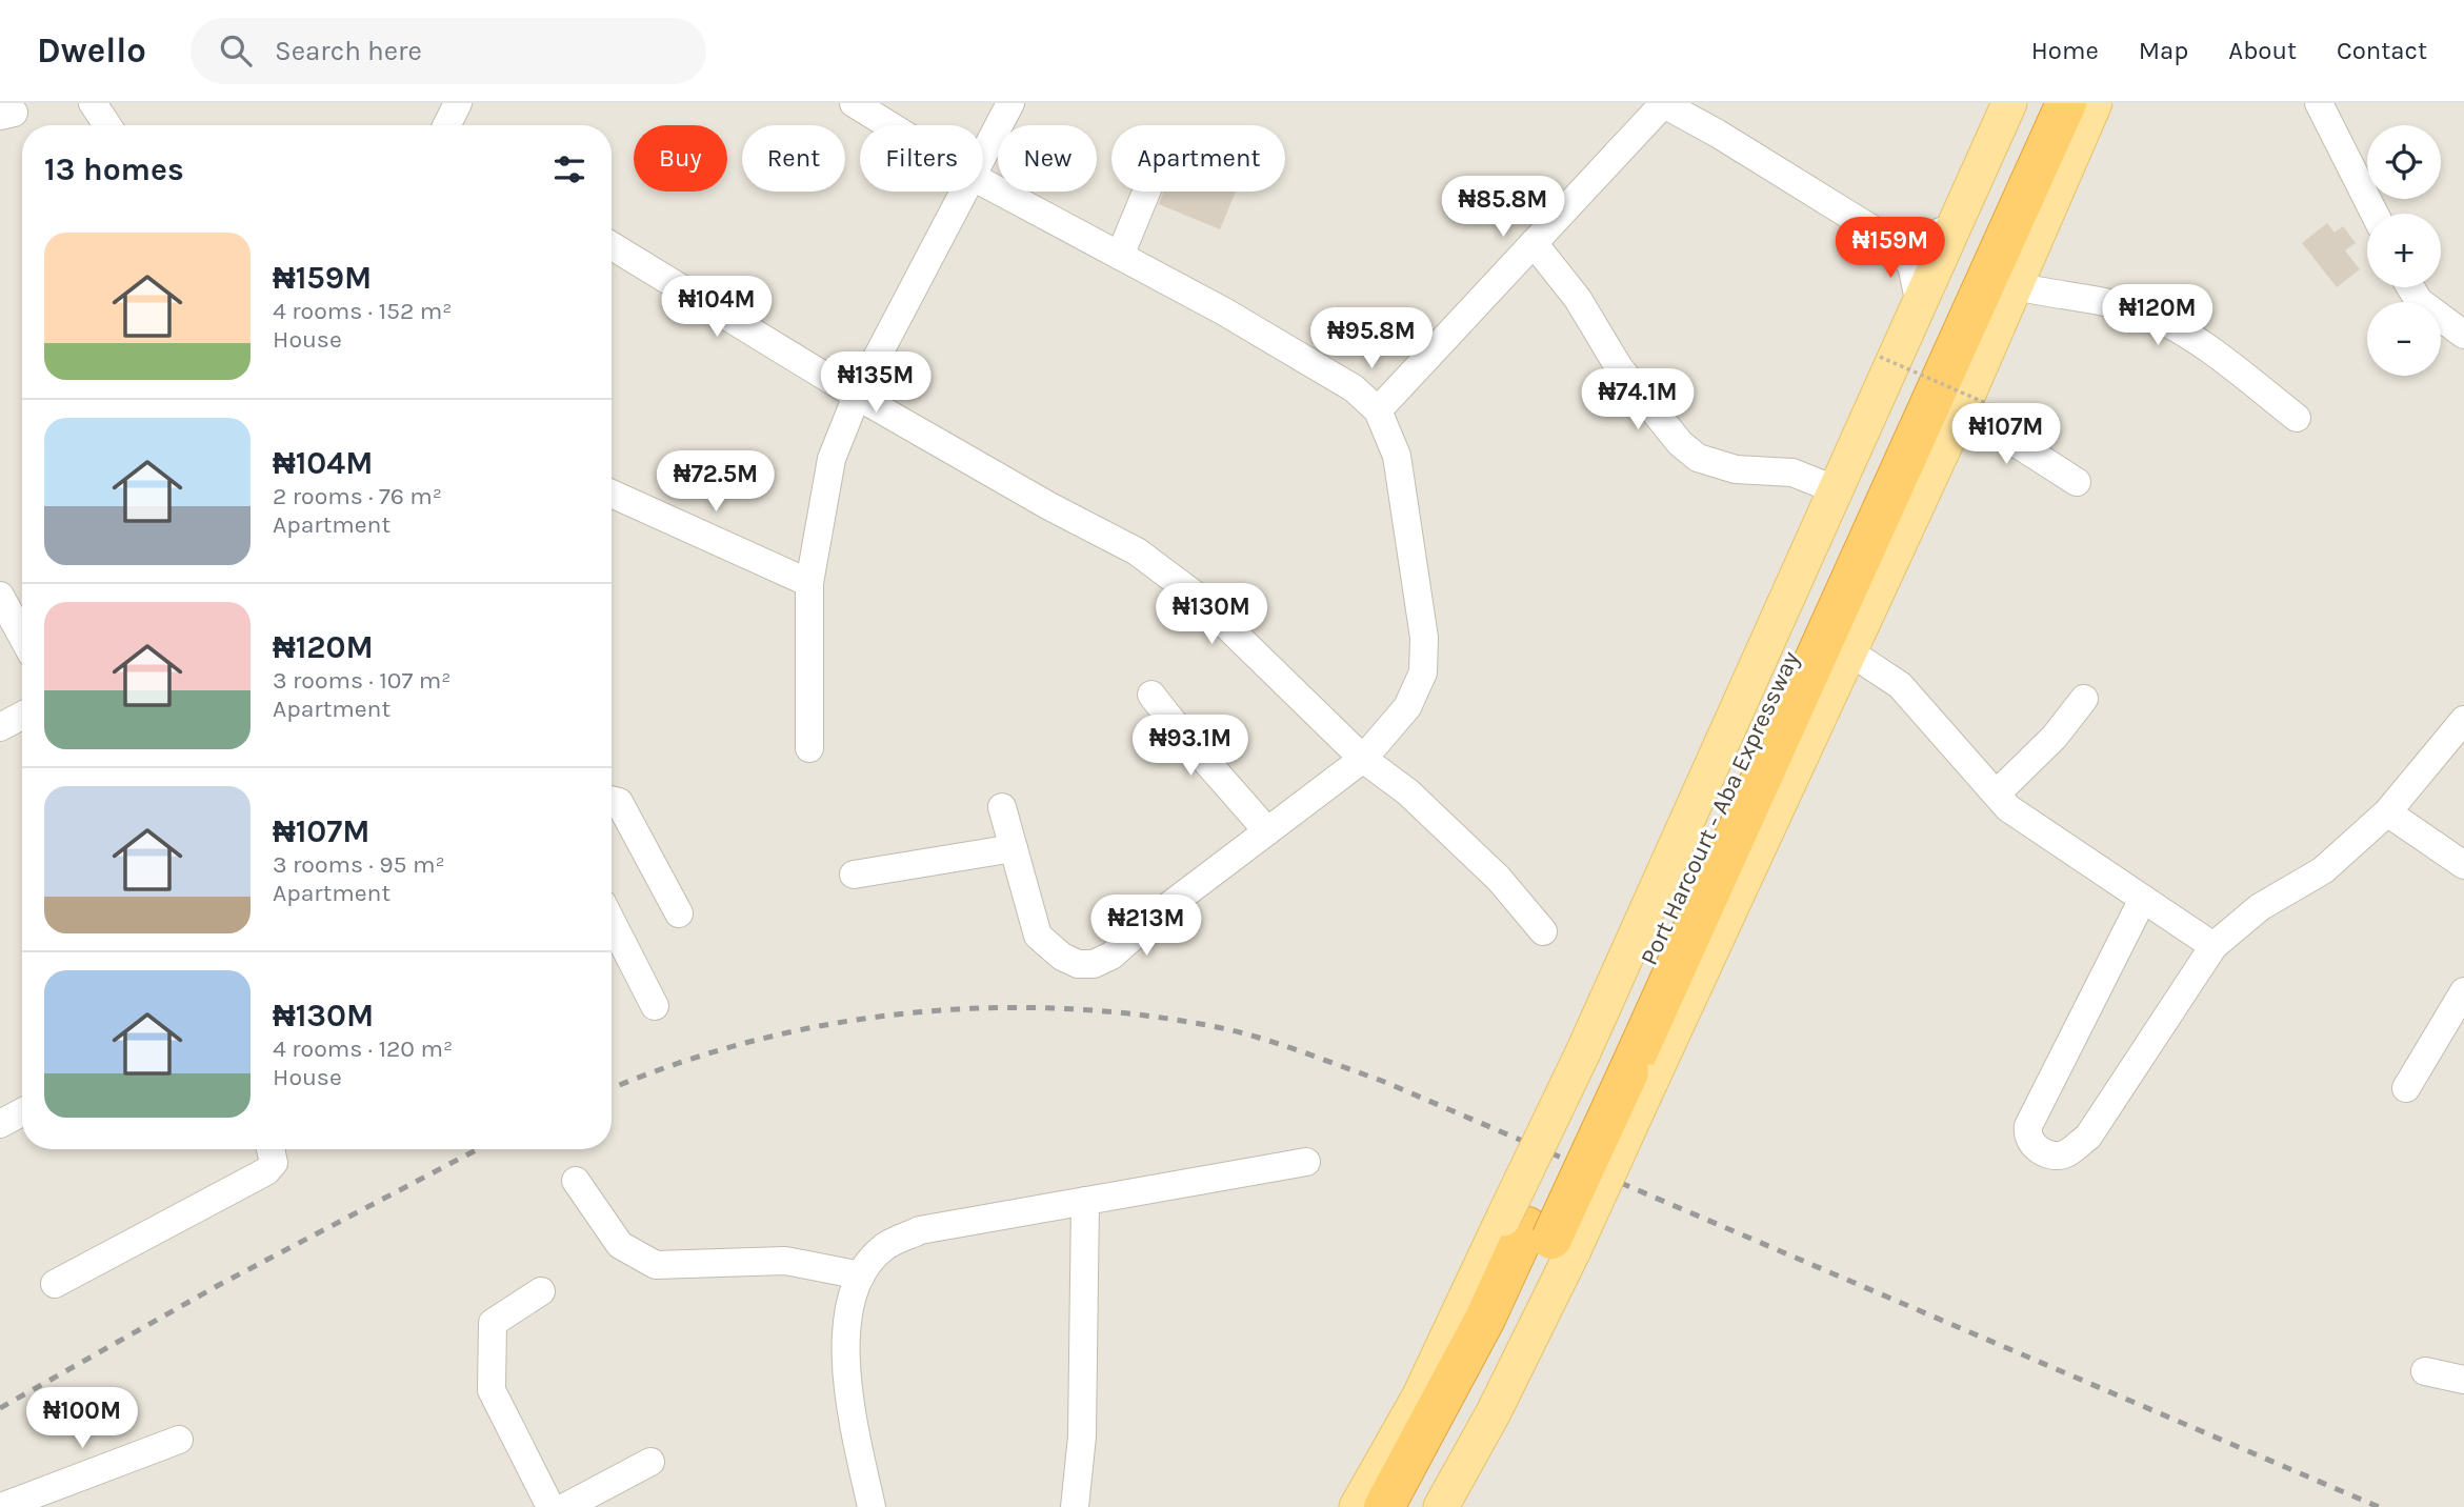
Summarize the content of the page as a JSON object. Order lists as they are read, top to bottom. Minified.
{"streets":{"highway":["Port Harcourt - Aba Expressway"]},"page":{"header":"Dwello","search":"Search here","nav":["Home","Map","About","Contact"],"map_buttons":["+","−"],"chip":["Buy","Rent","Filters","New","Apartment"],"heading":"13 homes","price":["₦85.8M","₦159M","₦104M","₦120M","₦95.8M","₦135M","₦74.1M","₦107M","₦72.5M","₦130M","₦93.1M","₦213M","₦100M"],"list":[{"name":"₦159M","note":"4 rooms · 152 m² · House"},{"name":"₦104M","note":"2 rooms · 76 m² · Apartment"},{"name":"₦120M","note":"3 rooms · 107 m² · Apartment"},{"name":"₦107M","note":"3 rooms · 95 m² · Apartment"},{"name":"₦130M","note":"4 rooms · 120 m² · House"}]}}
